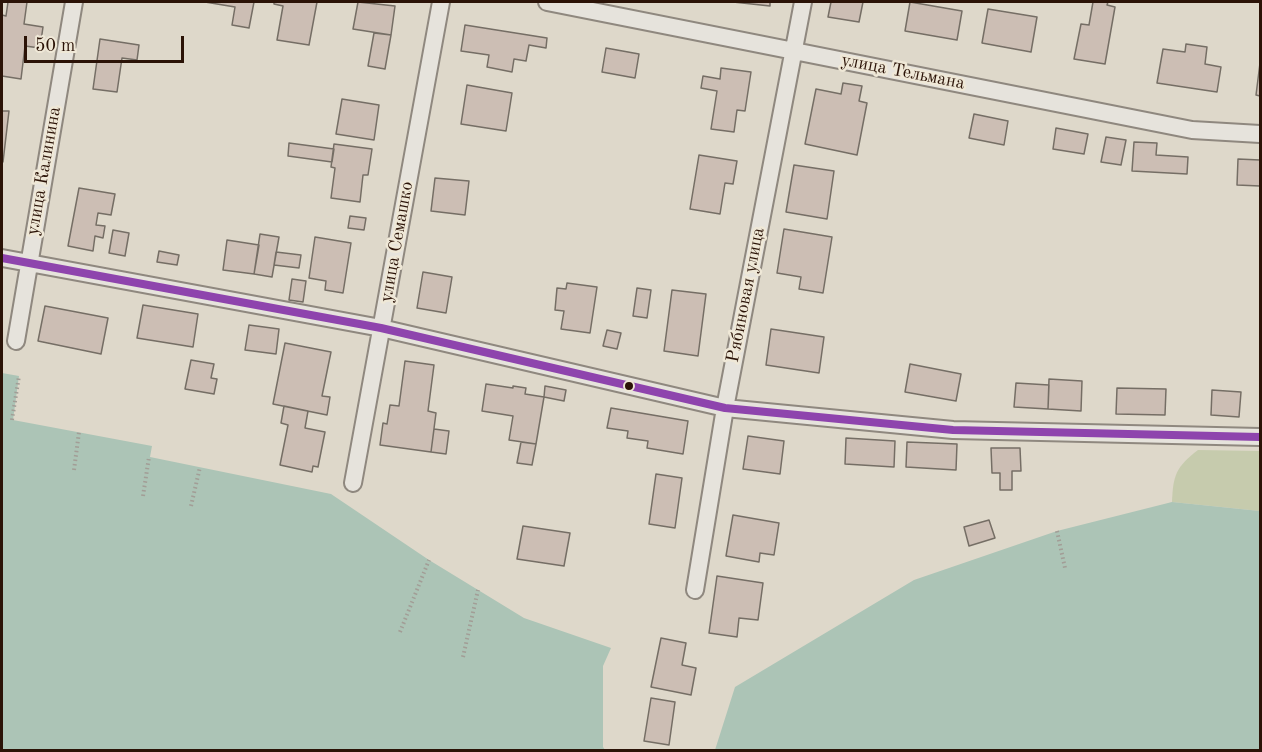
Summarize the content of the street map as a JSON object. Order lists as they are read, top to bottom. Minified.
{"streets":{"street":["улица Тельмана","улица Калинина","улица Семашко","Рябиновая улица"]},"crossings":[["улица Тельмана","Рябиновая улица"]],"scale_bar":"50 m"}
